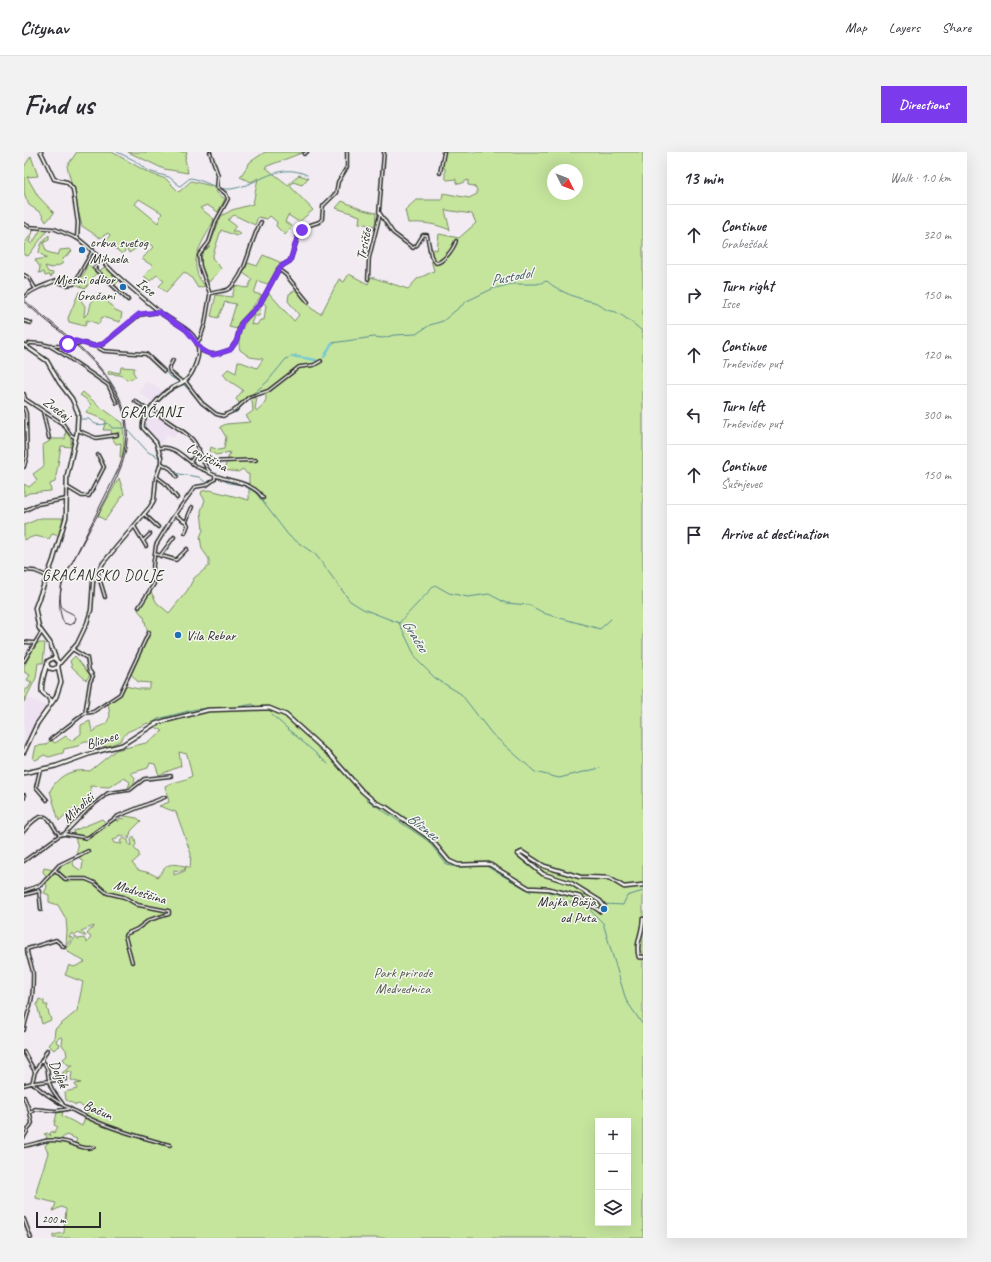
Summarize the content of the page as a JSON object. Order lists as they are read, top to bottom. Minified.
{"streets":{"main road":["Bliznec"],"street":["Trsišče","Isce","Zvečaj","Lonjščina","Miholići","Medveščina","Doljek","Bačun"]},"crossings":[["Doljek","Bačun"]],"districts":["GRAČANI","GRAČANSKO DOLJE"],"water":["Pustodol","Gračec","Bliznec"],"parks":["Park prirode Medvednica"],"places":["crkva svetog Mihaela","Mjesni odbor Gračani","Vila Rebar","Majka Božja od Puta"],"scale_bar":"200 m","north":"bottom right","page":{"header":"Citynav","nav":["Map","Layers","Share"],"buttons":"Directions","title":"Find us","heading":["13 min","Walk · 1.0 km"],"list":[["Continue","Grabešćak","320 m"],["Turn right","Isce","150 m"],["Continue","Trnčevićev put","120 m"],["Turn left","Trnčevićev put","300 m"],["Continue","Šušnjevec","150 m"],"Arrive at destination"],"map_buttons":["+","−"],"scale":"200 m"}}
